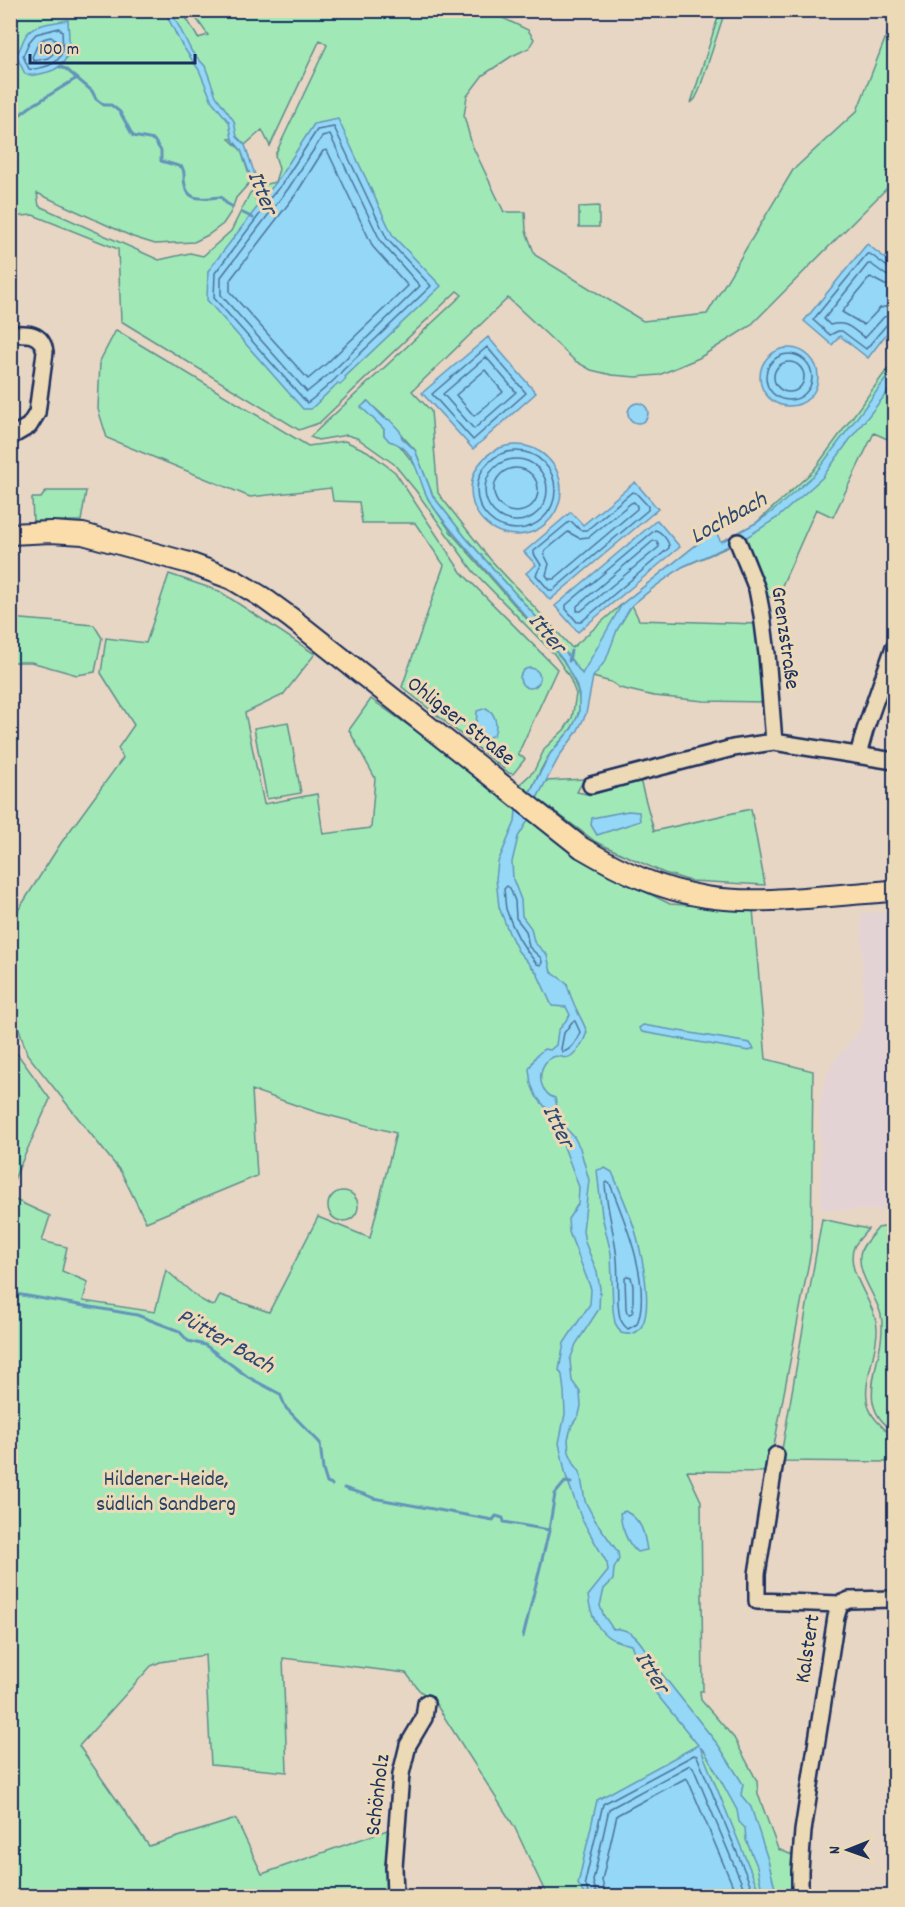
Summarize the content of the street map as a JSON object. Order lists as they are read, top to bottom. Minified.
{"streets":{"main road":["Ohligser Straße"],"street":["Grenzstraße","Kalstert","Schönholz"]},"water":["Itter","Lochbach","Pütter Bach"],"parks":["Hildener-Heide, südlich Sandberg"],"scale_bar":"100 m","north":"left"}
